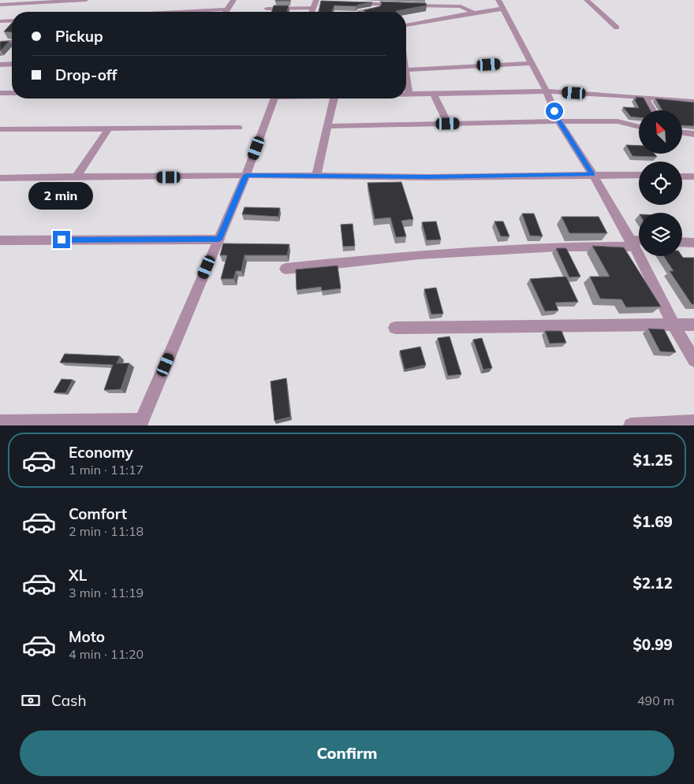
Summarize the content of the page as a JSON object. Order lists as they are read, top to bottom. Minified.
{"north":"top left","page":{"banner":["Pickup","Drop-off"],"bubble":"2 min","list":[{"name":"Economy","note":"1 min · 11:17","value":"$1.25"},{"name":"Comfort","note":"2 min · 11:18","value":"$1.69"},{"name":"XL","note":"3 min · 11:19","value":"$2.12"},{"name":"Moto","note":"4 min · 11:20","value":"$0.99"}],"pay":["Cash","490 m"],"buttons":"Confirm"}}
